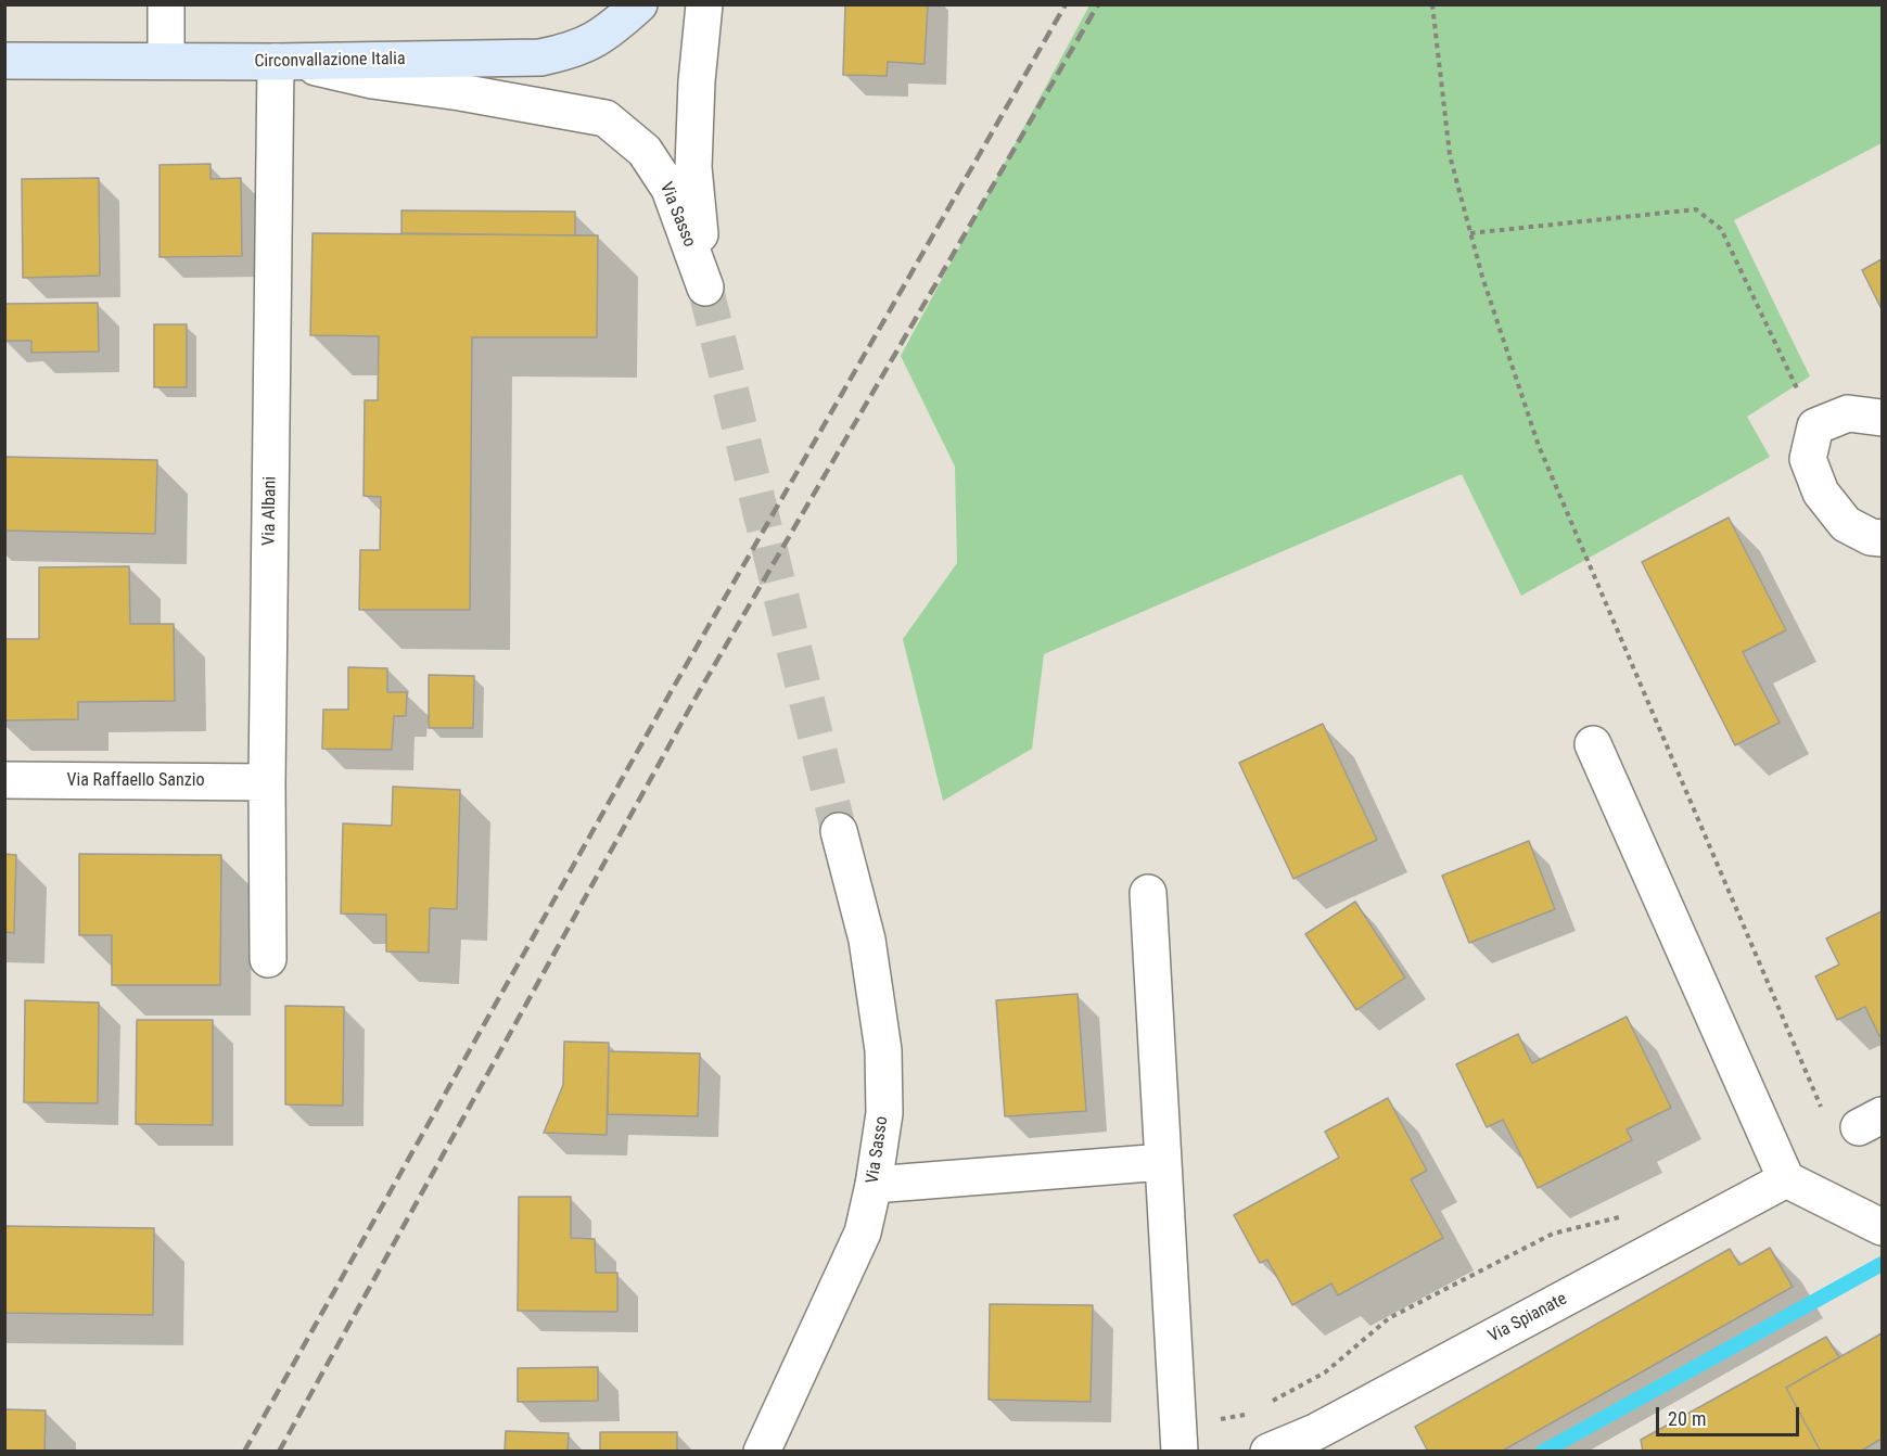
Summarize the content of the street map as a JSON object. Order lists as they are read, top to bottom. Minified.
{"streets":{"main road":["Circonvallazione Italia"],"street":["Via Sasso","Via Albani","Via Raffaello Sanzio","Via Spianate"]},"crossings":[["Circonvallazione Italia","Via Sasso"],["Circonvallazione Italia","Via Albani"],["Via Sasso","Via Albani"],["Via Albani","Via Raffaello Sanzio"]],"scale_bar":"20 m"}
